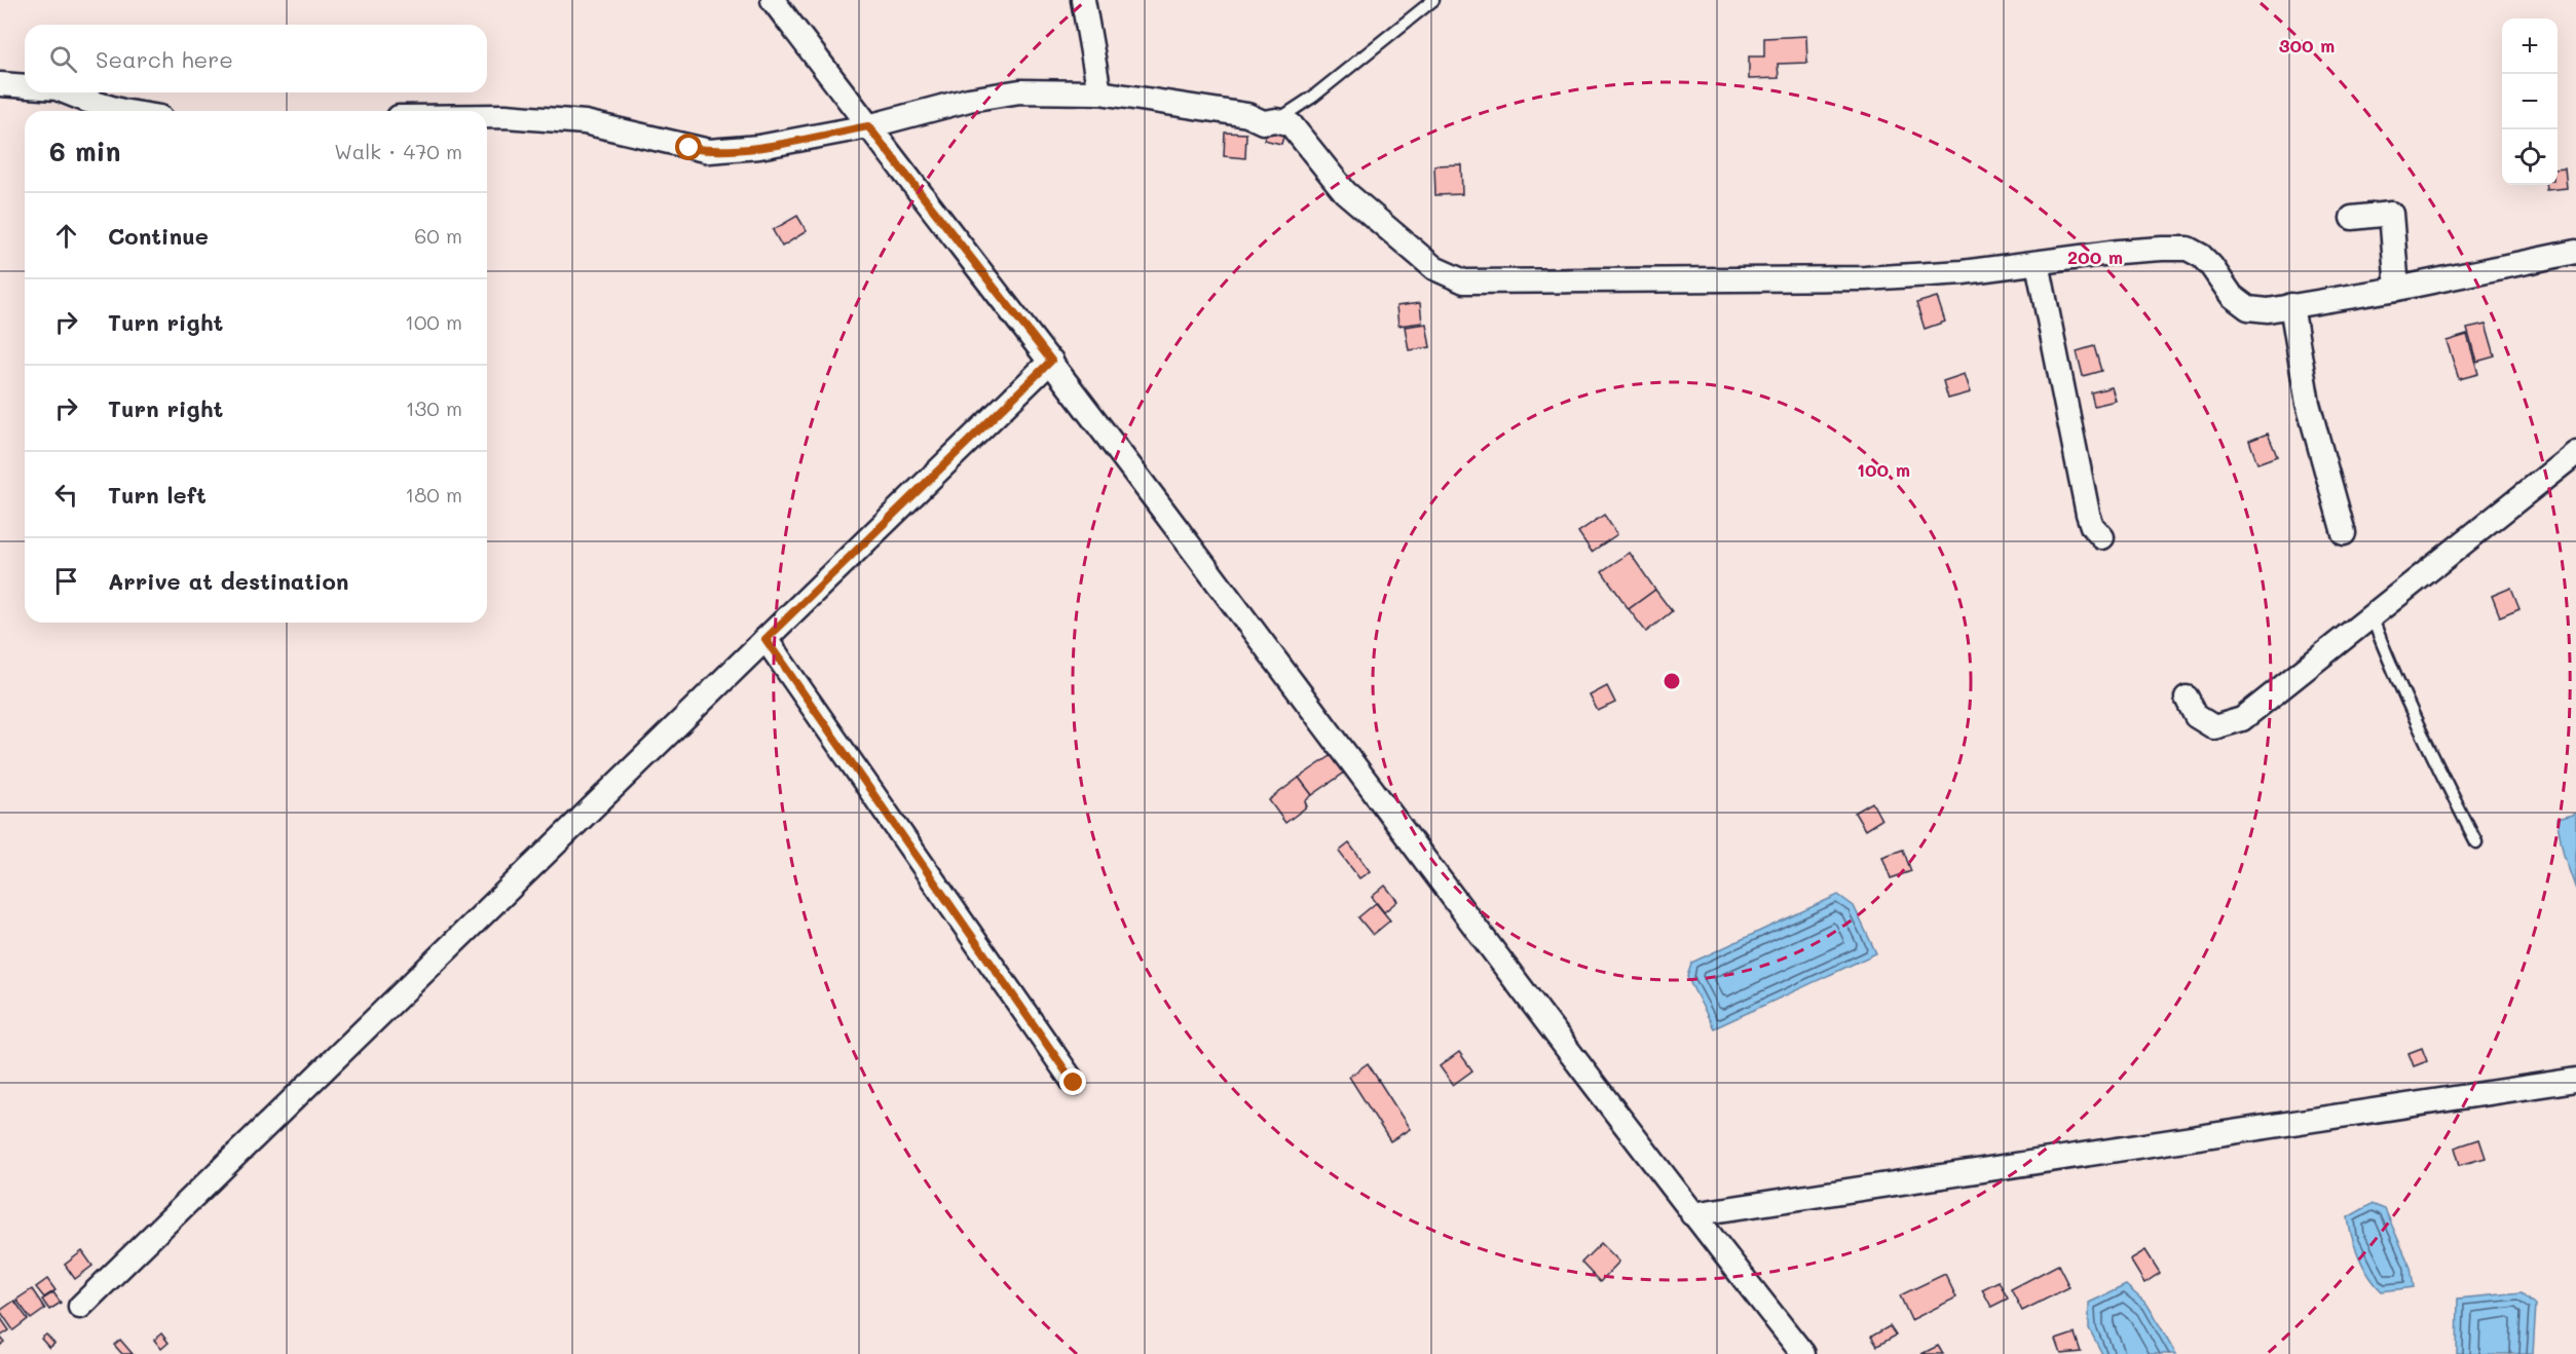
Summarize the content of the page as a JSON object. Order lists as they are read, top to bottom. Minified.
{"page":{"map_buttons":["+","−"],"search":"Search here","heading":["6 min","Walk · 470 m"],"list":[["Continue","60 m"],["Turn right","100 m"],["Turn right","130 m"],["Turn left","180 m"],"Arrive at destination"]},"rings":["300 m","200 m","100 m"]}
